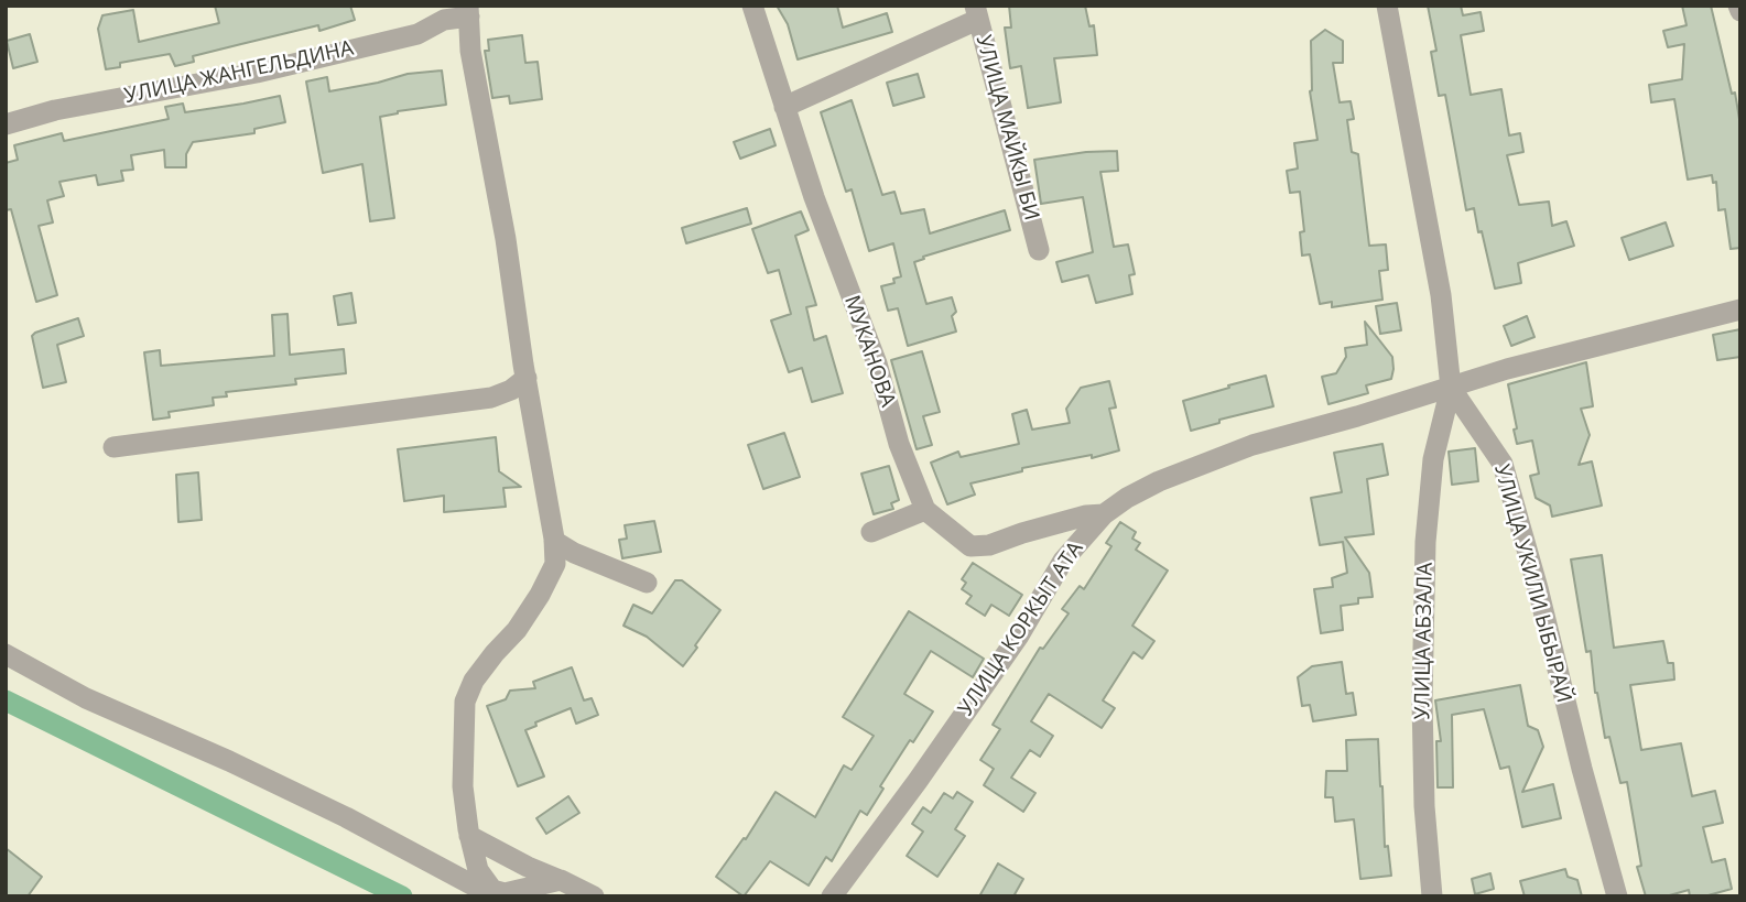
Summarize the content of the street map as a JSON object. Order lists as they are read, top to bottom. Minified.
{"streets":{"street":["УЛИЦА ЖАНГЕЛЬДИНА","УЛИЦА МАЙКЫ БИ","МУКАНОВА","УЛИЦА УКИЛИ ЫБЫРАЙ","УЛИЦА КОРКЫТ АТА","УЛИЦА АБЗАЛА"]},"crossings":[["МУКАНОВА","УЛИЦА КОРКЫТ АТА"],["УЛИЦА УКИЛИ ЫБЫРАЙ","УЛИЦА КОРКЫТ АТА"],["УЛИЦА УКИЛИ ЫБЫРАЙ","УЛИЦА АБЗАЛА"],["УЛИЦА КОРКЫТ АТА","УЛИЦА АБЗАЛА"]]}
